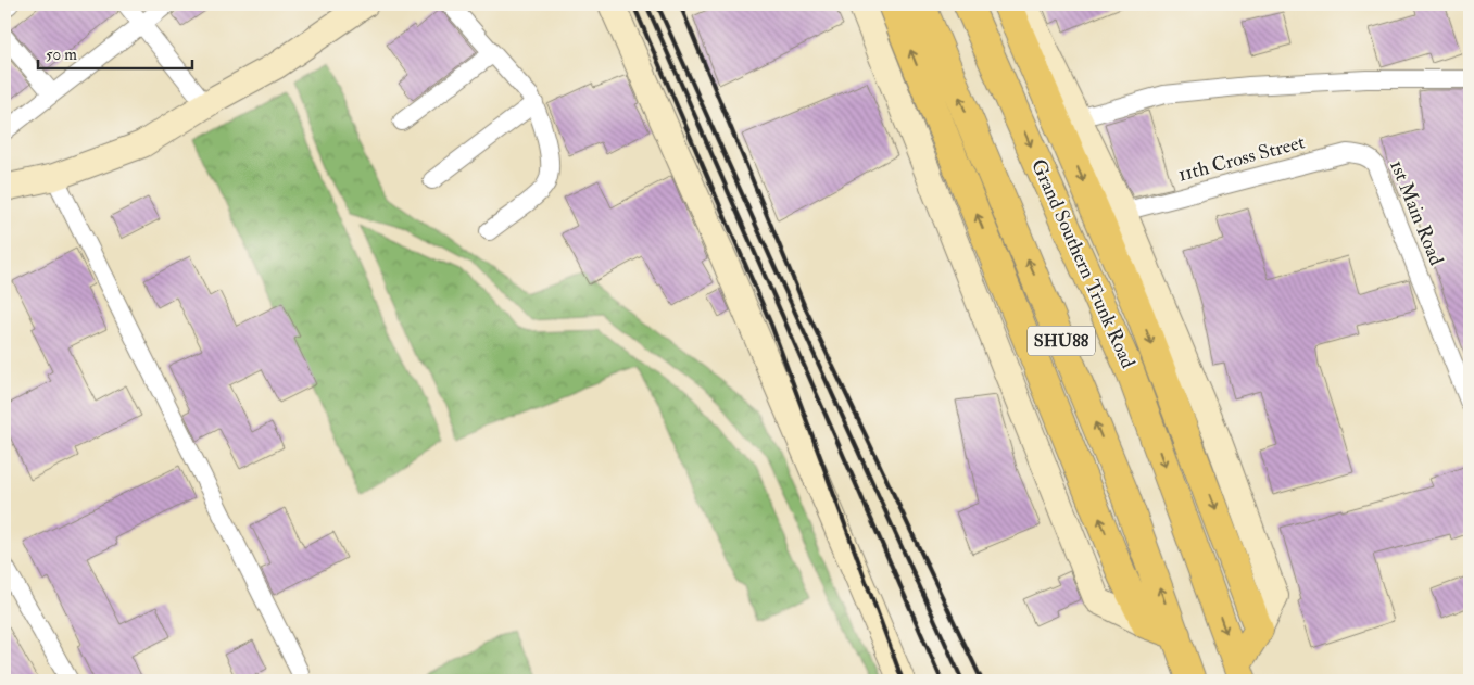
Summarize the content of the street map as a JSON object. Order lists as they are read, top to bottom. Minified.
{"streets":{"main road":["Grand Southern Trunk Road","SHU88"],"street":["11th Cross Street","1st Main Road"]},"crossings":[["11th Cross Street","1st Main Road"]],"scale_bar":"50 m"}
